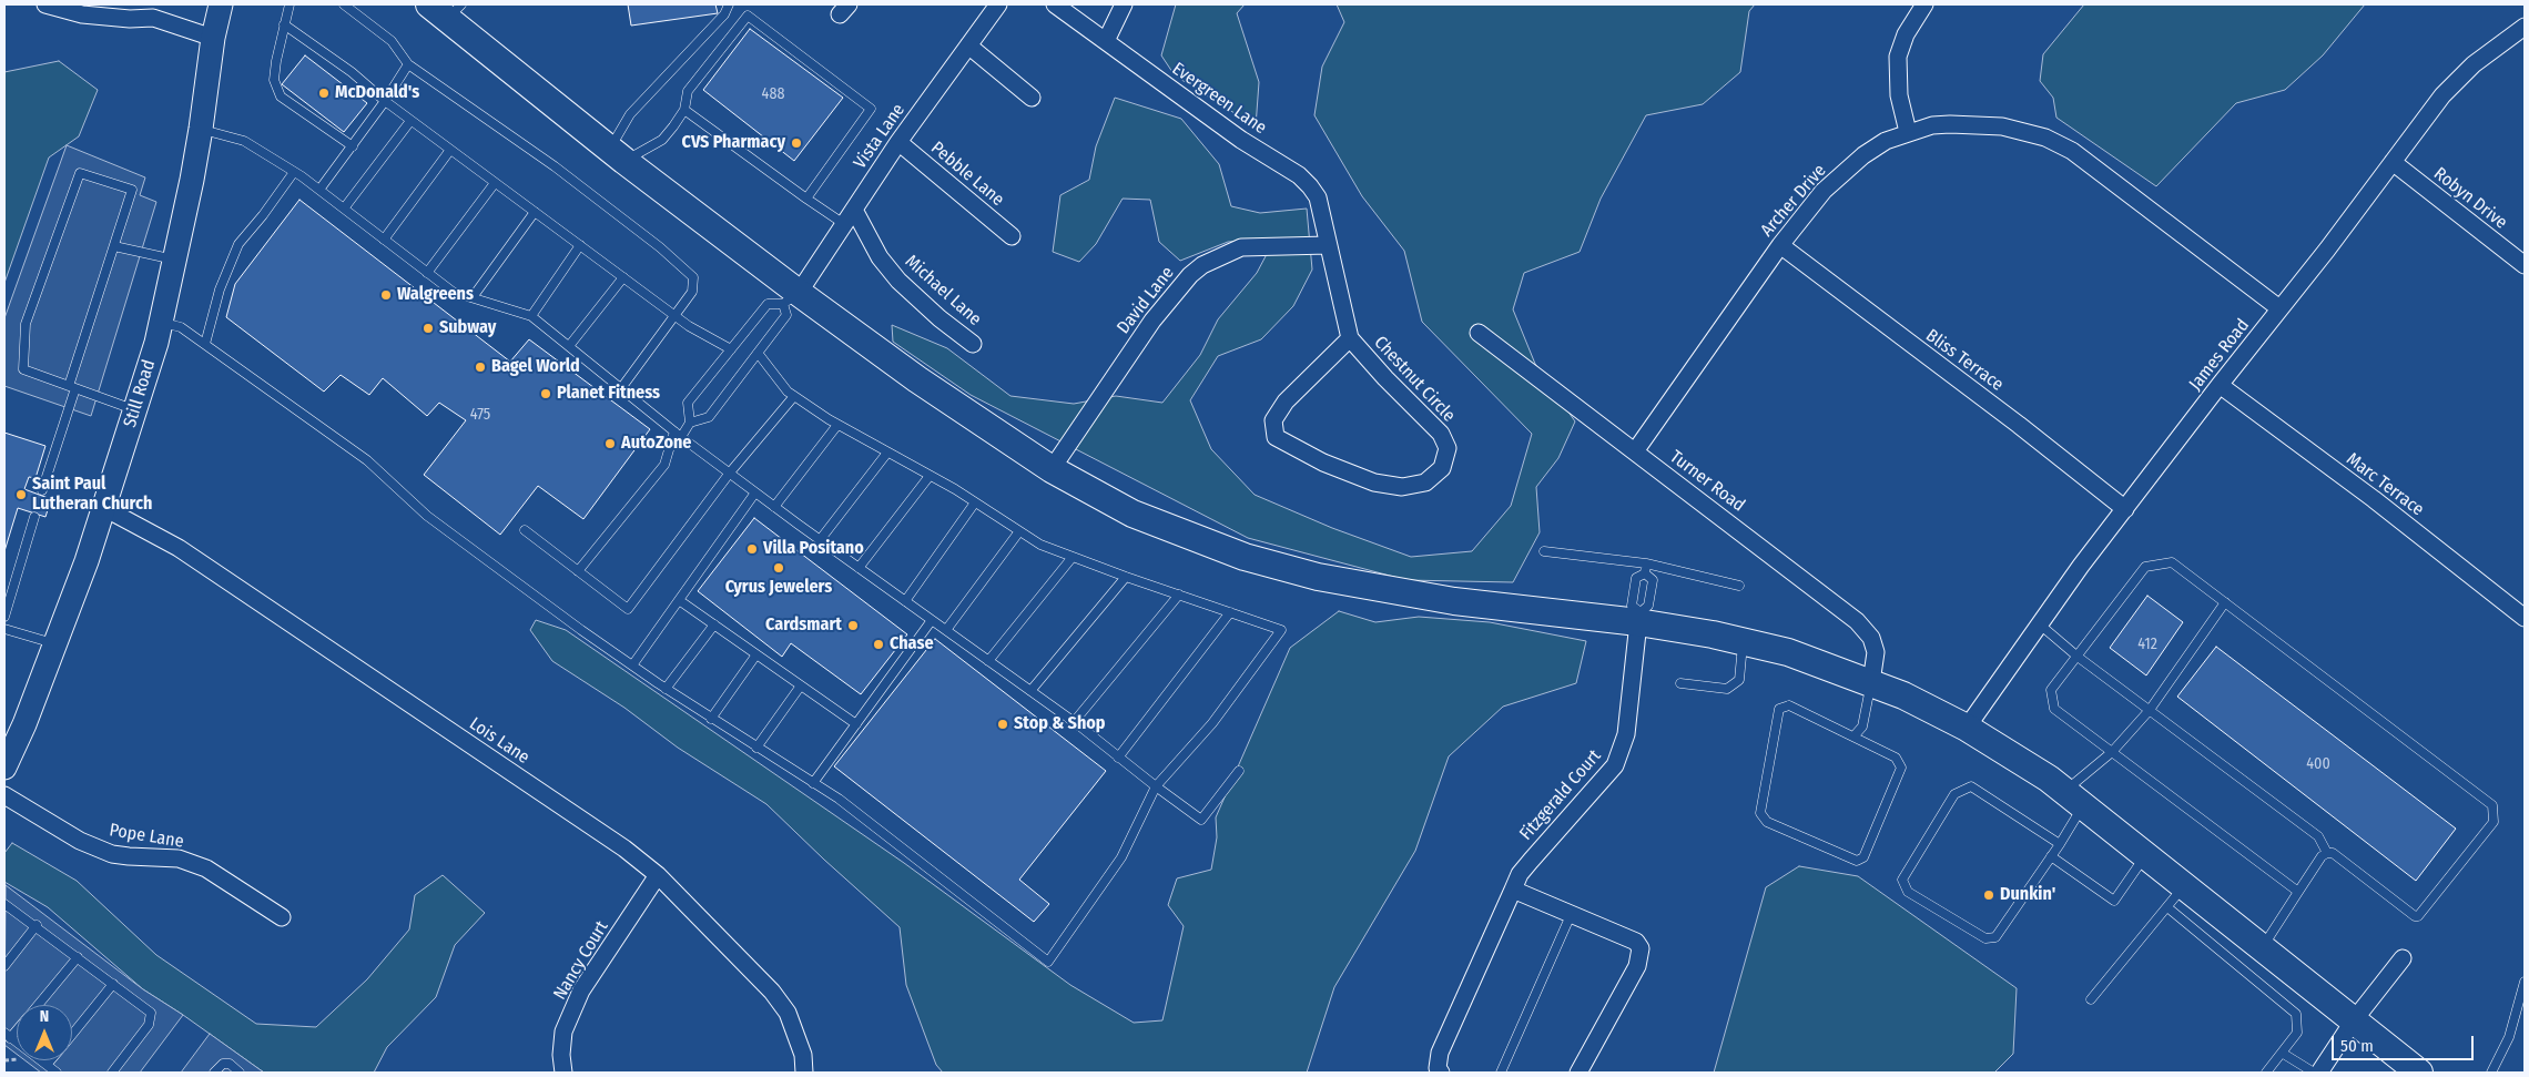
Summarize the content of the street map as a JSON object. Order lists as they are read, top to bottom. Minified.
{"streets":{"main road":["Still Road"],"street":["Evergreen Lane","Vista Lane","Pebble Lane","Robyn Drive","Archer Drive","Michael Lane","David Lane","James Road","Bliss Terrace","Chestnut Circle","Turner Road","Marc Terrace","Lois Lane","Fitzgerald Court","Pope Lane","Nancy Court"]},"crossings":[["Evergreen Lane","David Lane"],["Evergreen Lane","Chestnut Circle"],["Vista Lane","Pebble Lane"],["Vista Lane","Michael Lane"],["Robyn Drive","James Road"],["Archer Drive","James Road"],["Archer Drive","Bliss Terrace"],["Archer Drive","Turner Road"],["David Lane","Chestnut Circle"],["James Road","Bliss Terrace"],["James Road","Marc Terrace"],["Still Road","Lois Lane"],["Lois Lane","Nancy Court"]],"places":["McDonald's","CVS Pharmacy","Walgreens","Subway","Bagel World","Planet Fitness","AutoZone","Saint Paul Lutheran Church","Villa Positano","Cyrus Jewelers","Cardsmart","Chase","Stop & Shop","Dunkin'"],"house_numbers":["488","475","412","400"],"scale_bar":"50 m","north":"top"}
